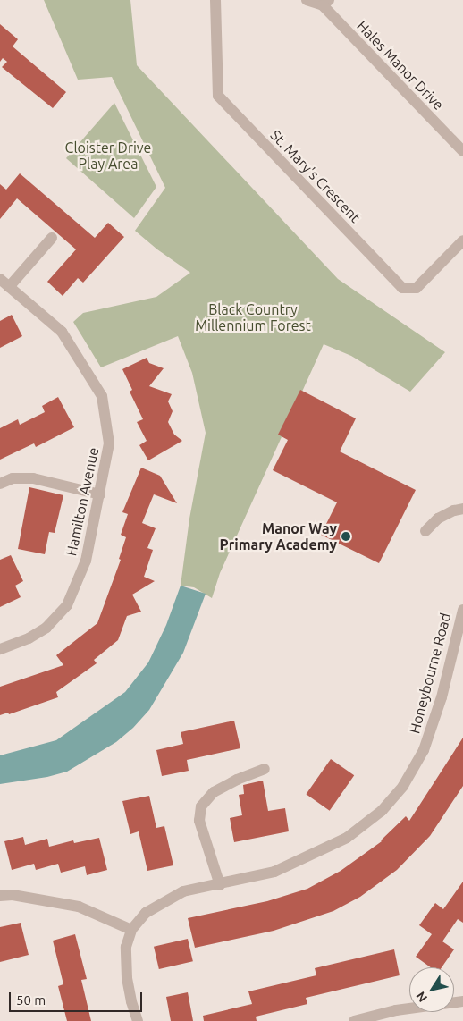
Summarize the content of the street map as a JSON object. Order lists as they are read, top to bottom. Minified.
{"streets":{"street":["Hales Manor Drive","St. Mary's Crescent","Hamilton Avenue","Honeybourne Road"]},"parks":["Cloister Drive Play Area","Black Country Millennium Forest"],"places":["Manor Way Primary Academy"],"scale_bar":"50 m","north":"bottom left"}
